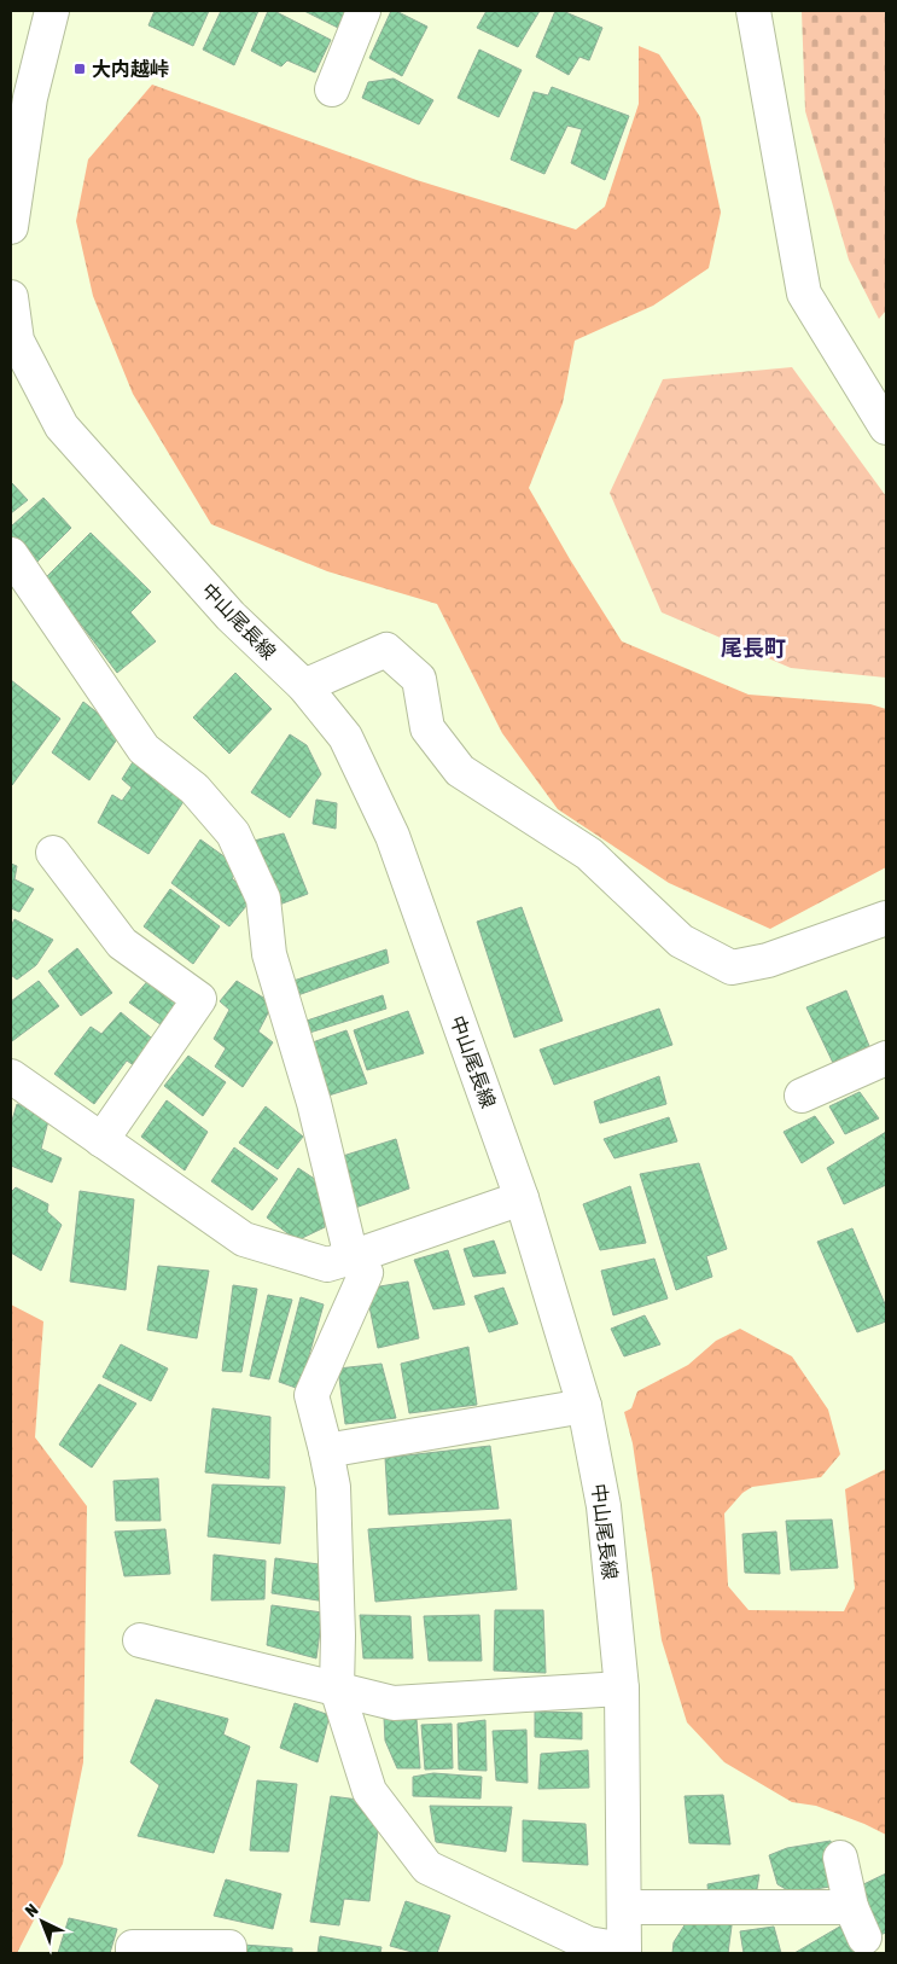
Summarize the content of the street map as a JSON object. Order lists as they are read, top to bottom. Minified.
{"streets":{"street":["中山尾長線"]},"districts":["尾長町"],"places":{"transit":["大内越峠"]},"north":"top left"}
